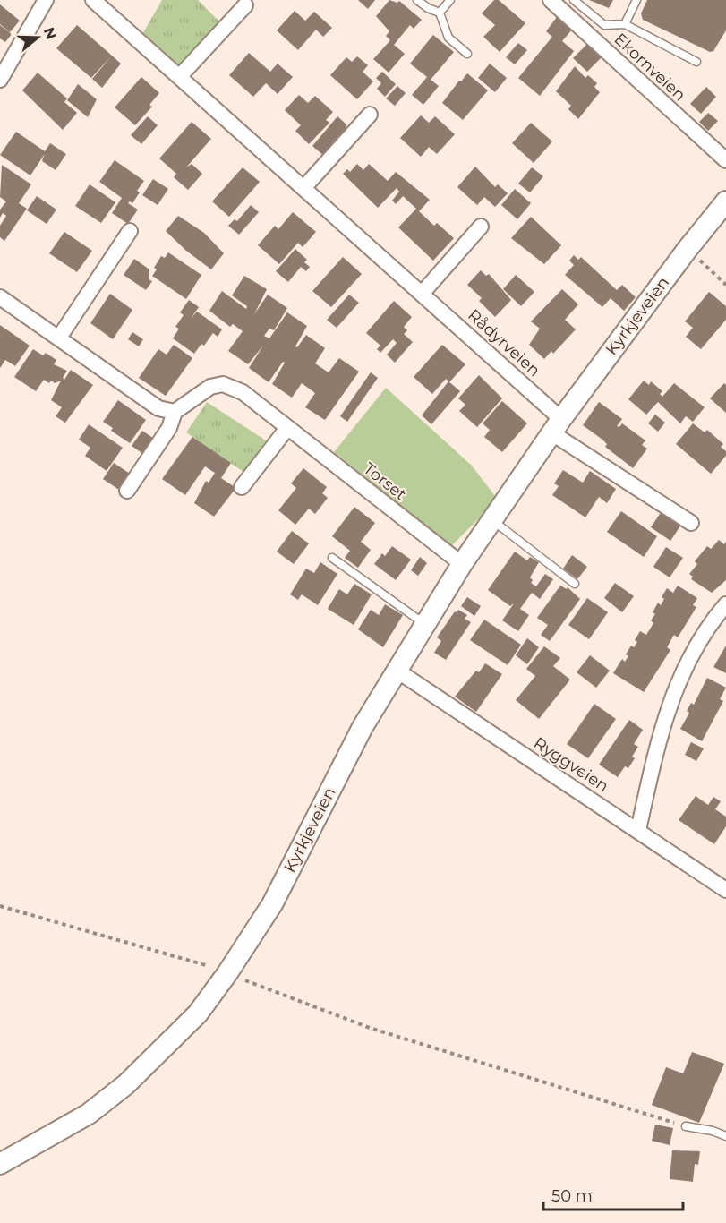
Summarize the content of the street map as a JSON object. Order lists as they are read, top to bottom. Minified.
{"streets":{"street":["Ekornveien","Kyrkjeveien","Rådyrveien","Torset","Ryggveien"]},"crossings":[["Kyrkjeveien","Rådyrveien"],["Kyrkjeveien","Torset"],["Kyrkjeveien","Ryggveien"]],"scale_bar":"50 m","north":"right"}
